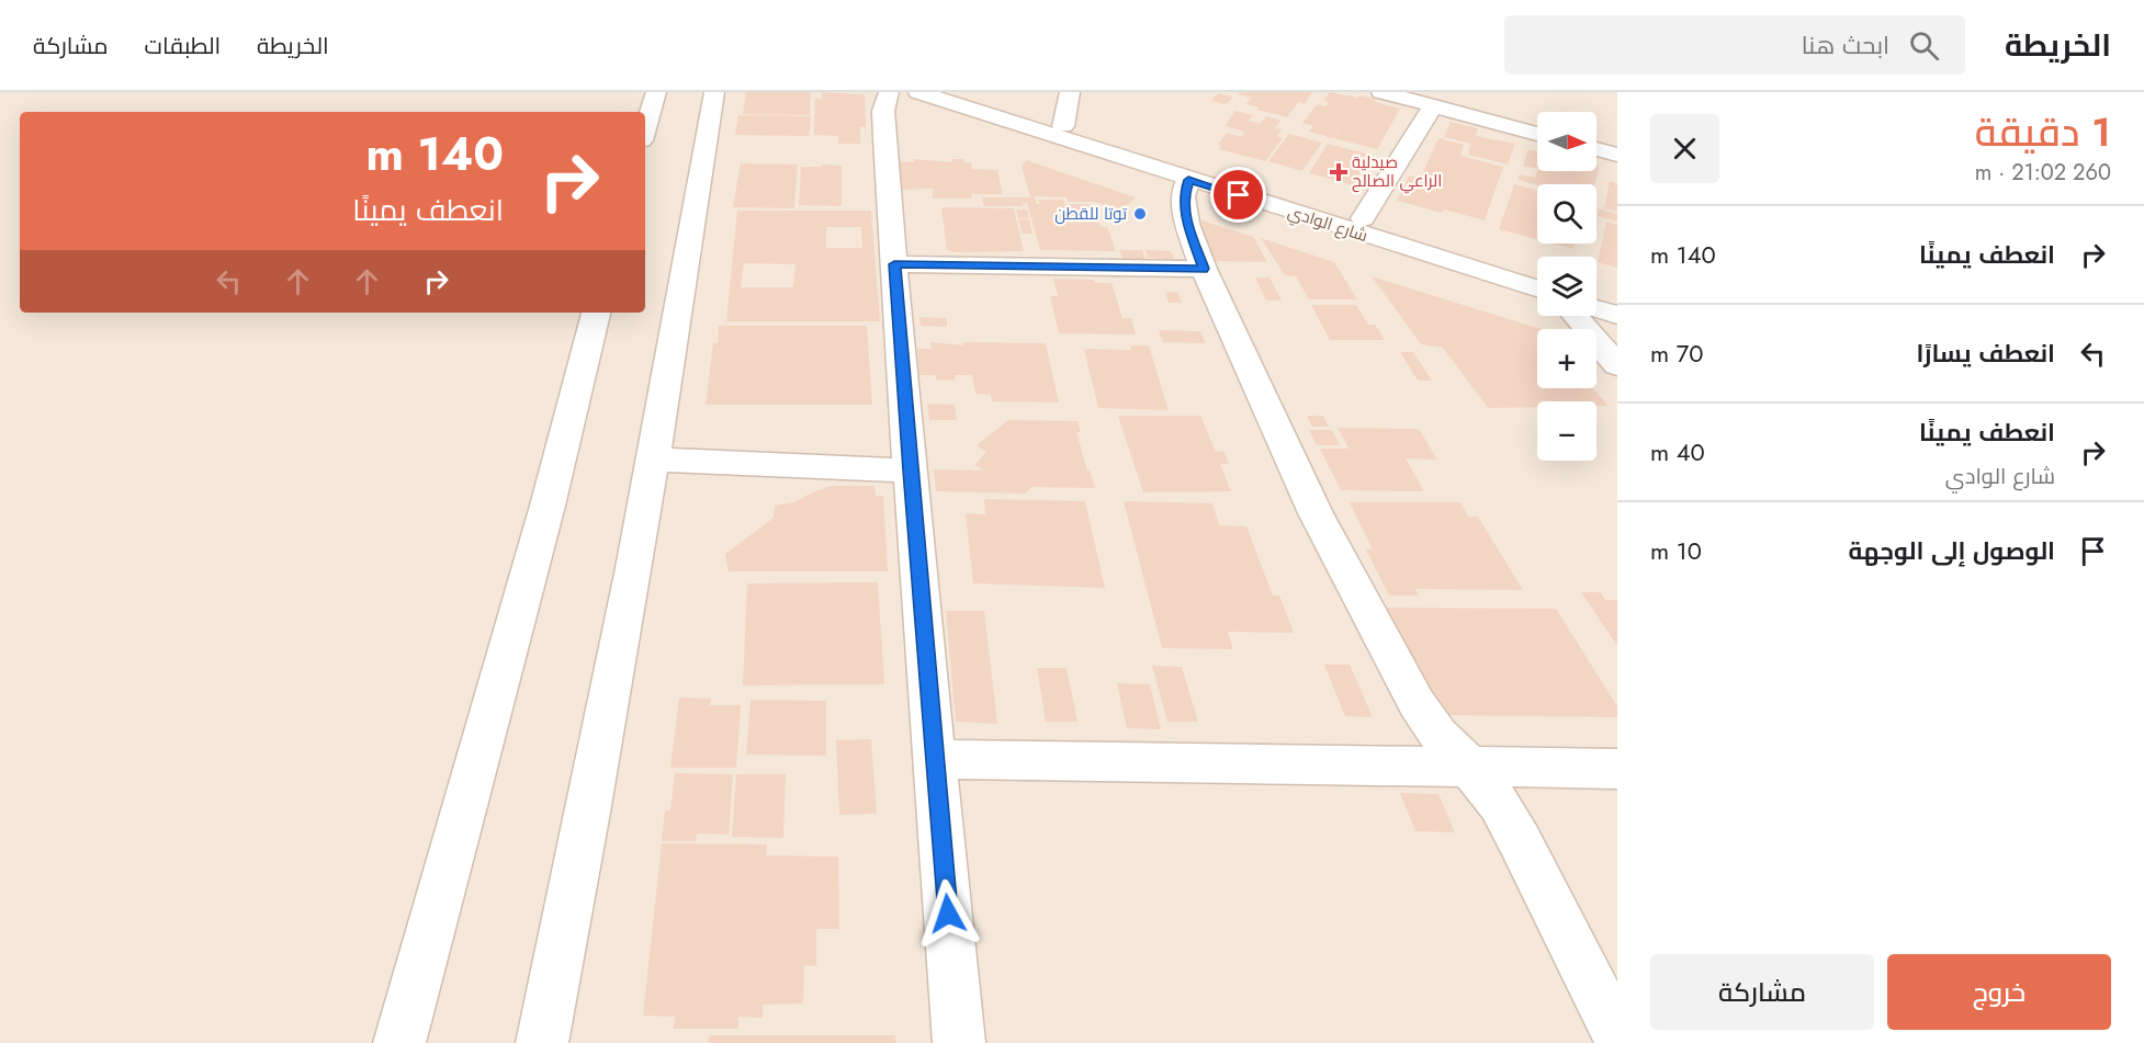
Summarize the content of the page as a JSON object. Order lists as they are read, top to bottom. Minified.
{"streets":{"street":["شارع الوادي"]},"places":{"health":["صيدلية الراعي الصالح"],"other":["توتا للقطن"]},"north":"right","page":{"header":"الخريطة","search":"ابحث هنا","nav":["الخريطة","الطبقات","مشاركة"],"heading":["1 دقيقة","260 m · 21:02"],"map_buttons":["+","−"],"turn":["140 m","انعطف يمينًا"],"list":[{"name":"انعطف يمينًا","value":"140 m"},{"name":"انعطف يسارًا","value":"70 m"},{"name":"انعطف يمينًا","note":"شارع الوادي","value":"40 m"},{"name":"الوصول إلى الوجهة","value":"10 m"}],"buttons":["خروج","مشاركة"]}}
